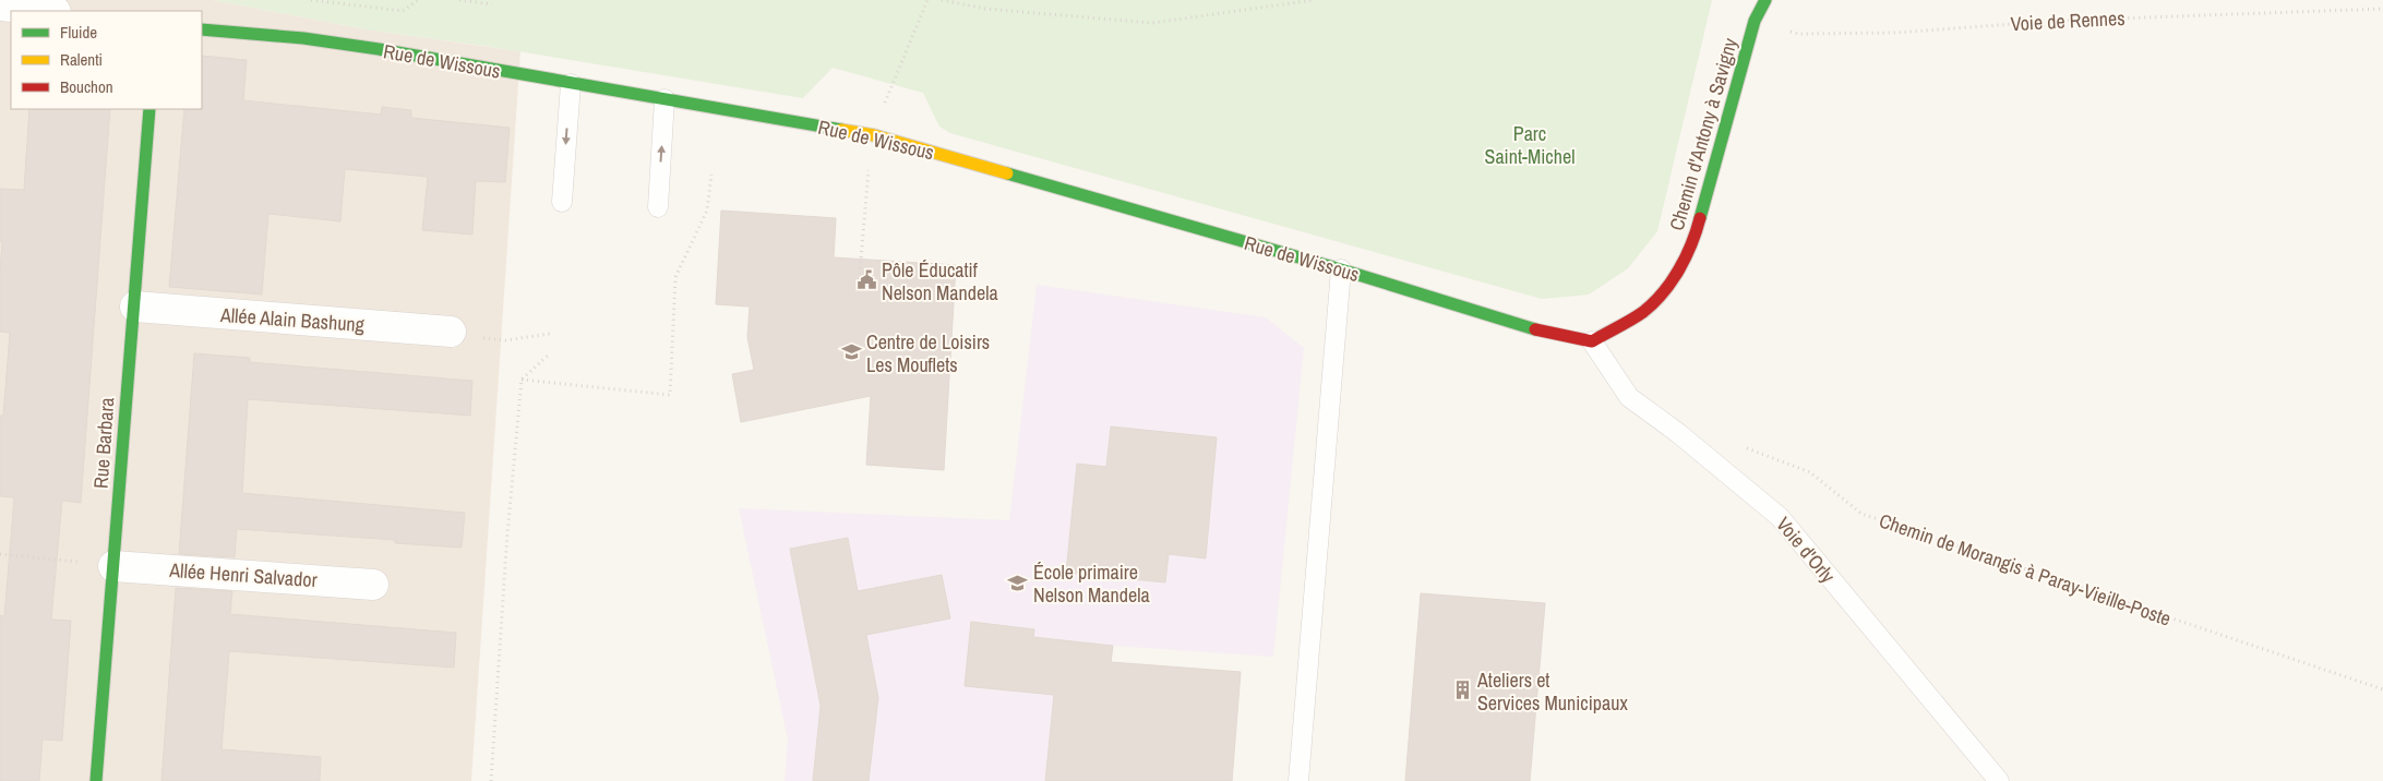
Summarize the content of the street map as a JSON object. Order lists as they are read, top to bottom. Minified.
{"streets":{"street":["Rue de Wissous","Chemin d'Antony à Savigny","Allée Alain Bashung","Rue Barbara","Allée Henri Salvador"],"lane":["Voie d'Orly"],"path":["Voie de Rennes","Chemin de Morangis à Paray-Vieille-Poste"]},"crossings":[["Voie de Rennes","Chemin d'Antony à Savigny"],["Rue de Wissous","Chemin d'Antony à Savigny"],["Rue de Wissous","Voie d'Orly"],["Chemin d'Antony à Savigny","Voie d'Orly"],["Allée Alain Bashung","Rue Barbara"],["Rue Barbara","Allée Henri Salvador"]],"parks":["Parc Saint-Michel"],"places":{"public building":["Pôle Éducatif Nelson Mandela"],"school or university":["Centre de Loisirs Les Mouflets","École primaire Nelson Mandela"],"building":["Ateliers et Services Municipaux"]},"legend":["Fluide","Ralenti","Bouchon"]}
